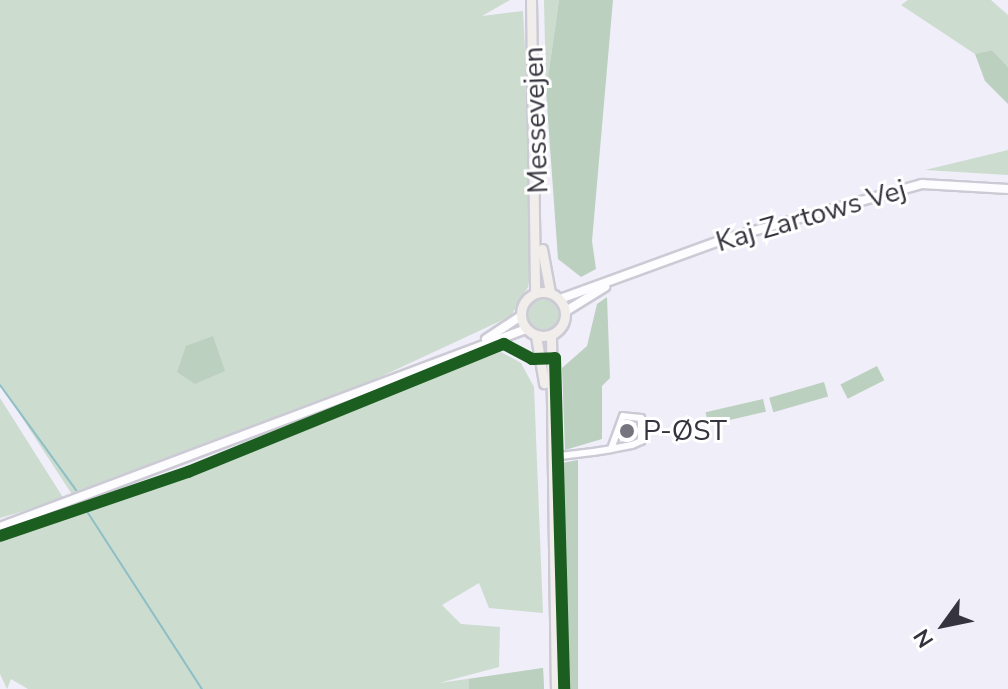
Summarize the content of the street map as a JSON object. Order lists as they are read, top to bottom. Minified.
{"streets":{"main road":["Messevejen"],"street":["Kaj Zartows Vej"]},"crossings":[["Messevejen","Kaj Zartows Vej"]],"places":["P-ØST"],"north":"bottom left"}
